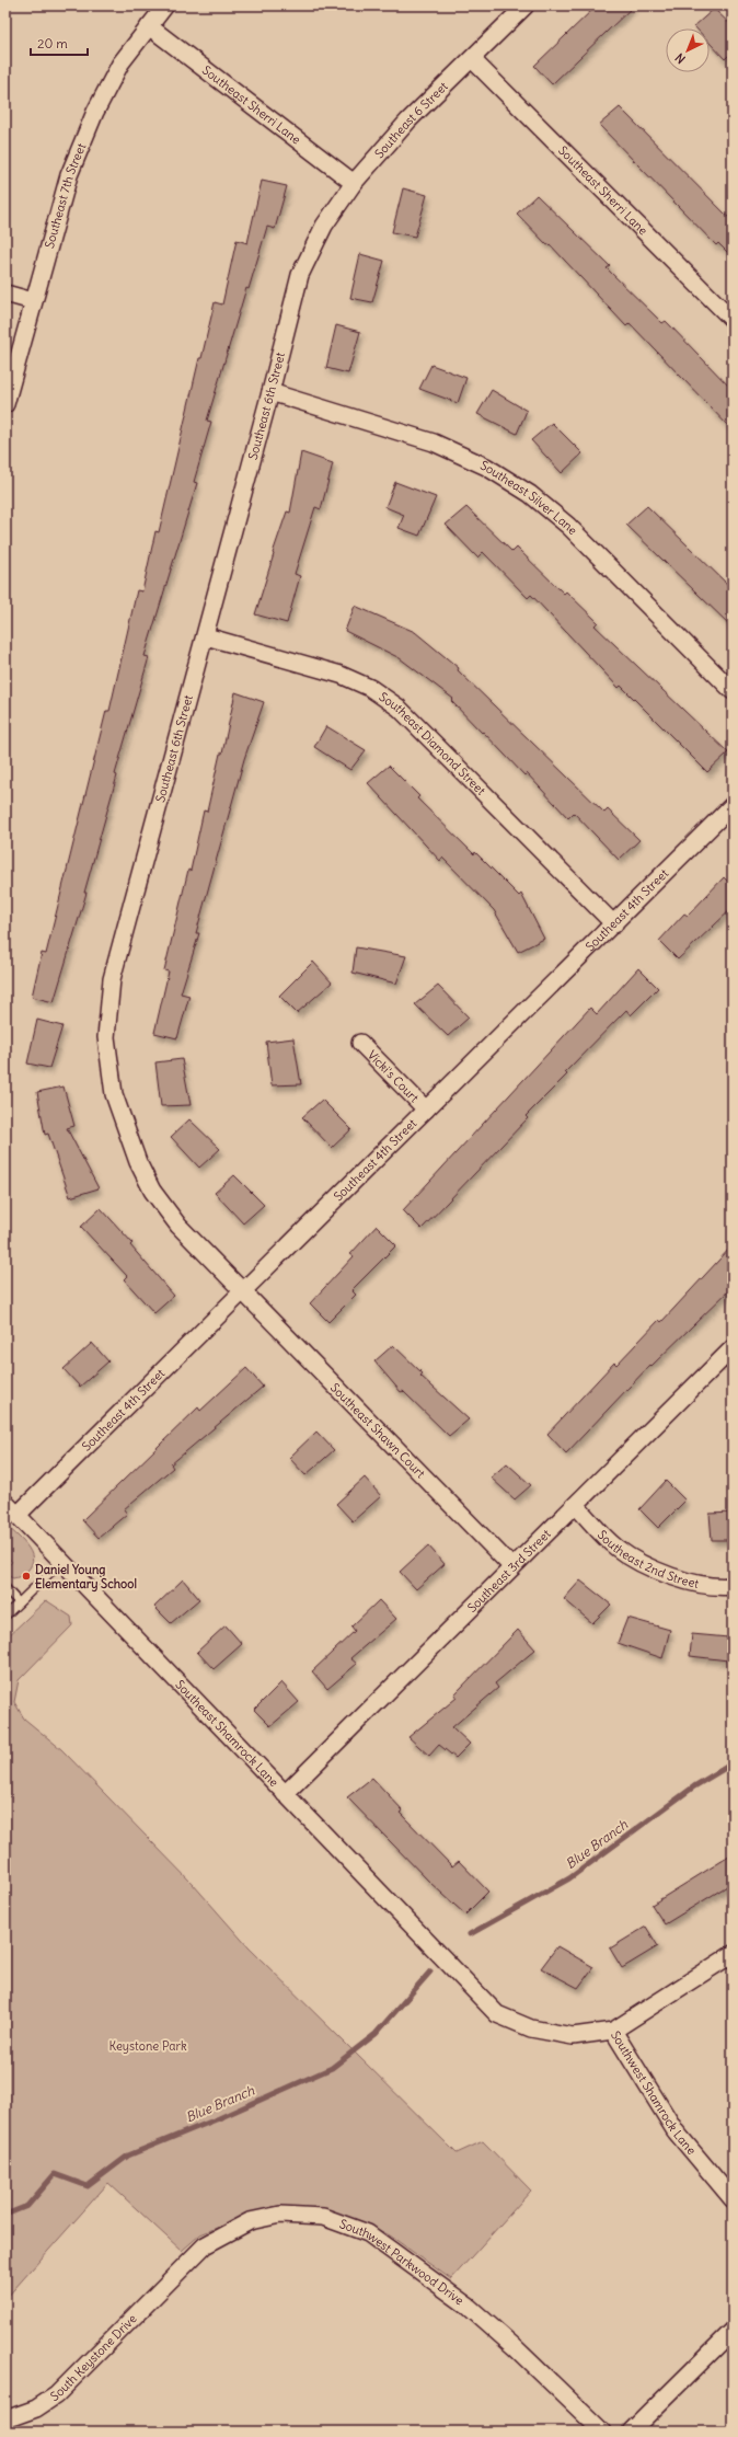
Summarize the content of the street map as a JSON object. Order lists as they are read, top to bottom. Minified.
{"streets":{"street":["Southeast Sherri Lane","Southeast 6 Street","Southeast 7th Street","Southeast 6th Street","Southeast Silver Lane","Southeast Diamond Street","Southeast 4th Street","Vicki's Court","Southeast Shawn Court","Southeast 2nd Street","Southeast 3rd Street","Southeast Shamrock Lane","Southwest Shamrock Lane","Southwest Parkwood Drive","South Keystone Drive"]},"crossings":[["Southeast Sherri Lane","Southeast 6 Street"],["Southeast Sherri Lane","Southeast 7th Street"],["Southeast Sherri Lane","Southeast 6th Street"],["Southeast 6 Street","Southeast 6th Street"],["Southeast 6th Street","Southeast Silver Lane"],["Southeast 6th Street","Southeast Diamond Street"],["Southeast 6th Street","Southeast 4th Street"],["Southeast 6th Street","Southeast Shawn Court"],["Southeast Diamond Street","Southeast 4th Street"],["Southeast 4th Street","Vicki's Court"],["Southeast 4th Street","Southeast Shawn Court"],["Southeast 4th Street","Southeast Shamrock Lane"],["Southeast Shawn Court","Southeast 3rd Street"],["Southeast 2nd Street","Southeast 3rd Street"],["Southeast 3rd Street","Southeast Shamrock Lane"],["Southeast Shamrock Lane","Southwest Shamrock Lane"],["Southwest Parkwood Drive","South Keystone Drive"]],"water":["Blue Branch"],"parks":["Keystone Park"],"places":["Daniel Young Elementary School"],"scale_bar":"20 m","north":"bottom left"}
